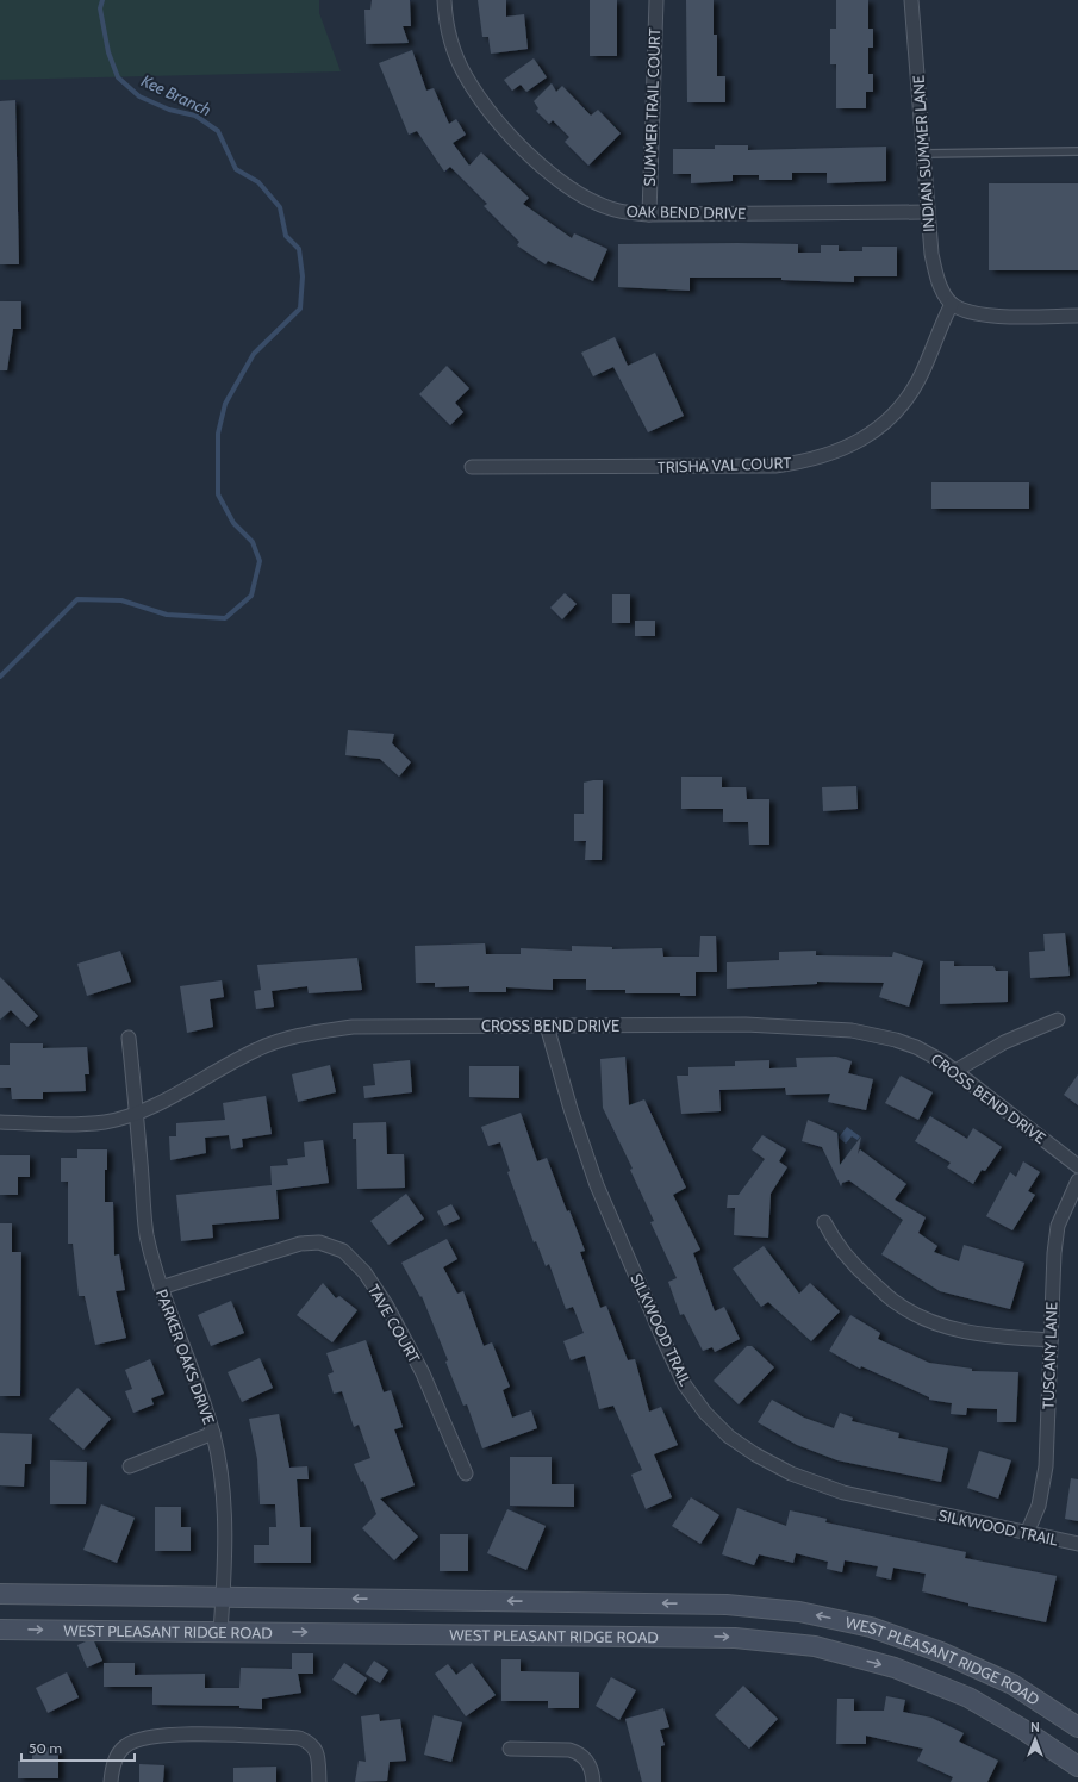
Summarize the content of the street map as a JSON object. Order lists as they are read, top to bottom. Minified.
{"streets":{"main road":["WEST PLEASANT RIDGE ROAD"],"street":["SUMMER TRAIL COURT","INDIAN SUMMER LANE","OAK BEND DRIVE","TRISHA VAL COURT","CROSS BEND DRIVE","TAVE COURT","SILKWOOD TRAIL","TUSCANY LANE","PARKER OAKS DRIVE"]},"crossings":[["SUMMER TRAIL COURT","OAK BEND DRIVE"],["INDIAN SUMMER LANE","OAK BEND DRIVE"],["INDIAN SUMMER LANE","TRISHA VAL COURT"],["CROSS BEND DRIVE","SILKWOOD TRAIL"],["CROSS BEND DRIVE","PARKER OAKS DRIVE"],["TAVE COURT","PARKER OAKS DRIVE"],["SILKWOOD TRAIL","TUSCANY LANE"],["PARKER OAKS DRIVE","WEST PLEASANT RIDGE ROAD"]],"water":["Kee Branch"],"scale_bar":"50 m","north":"top"}
